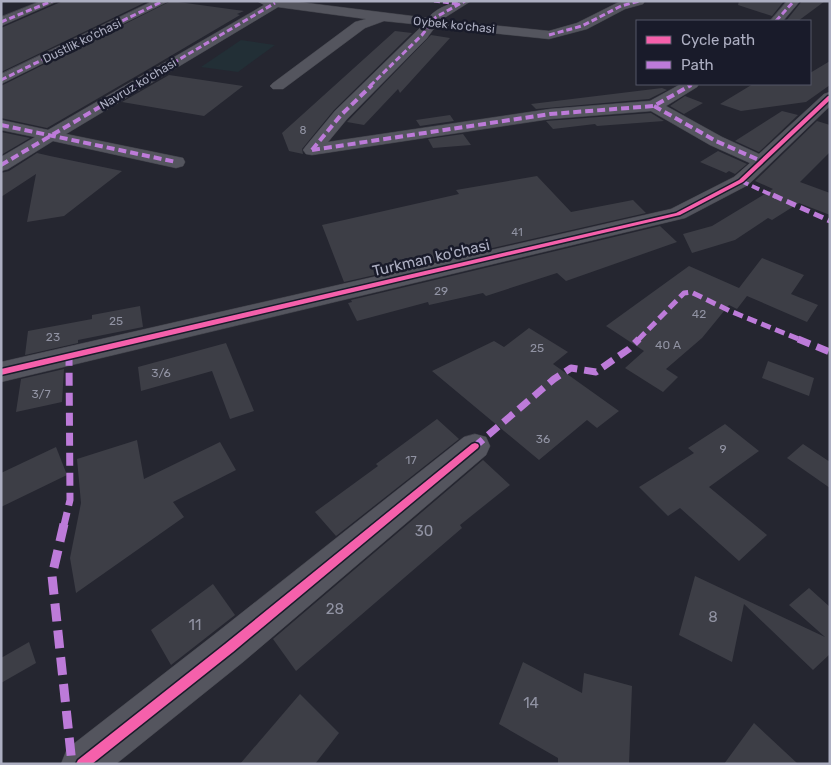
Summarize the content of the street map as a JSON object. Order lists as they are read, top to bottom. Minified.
{"streets":{"street":["Oybek ko'chasi","Dustlik ko'chasi","Navruz ko'chasi","Turkman ko'chasi"]},"crossings":[["Oybek ko'chasi","Navruz ko'chasi"]],"house_numbers":["8","41","29","42","25","23","40 А","25","3/6","3/7","36","9","17","30","28","8","11","14"],"legend":["Cycle path","Path"]}
